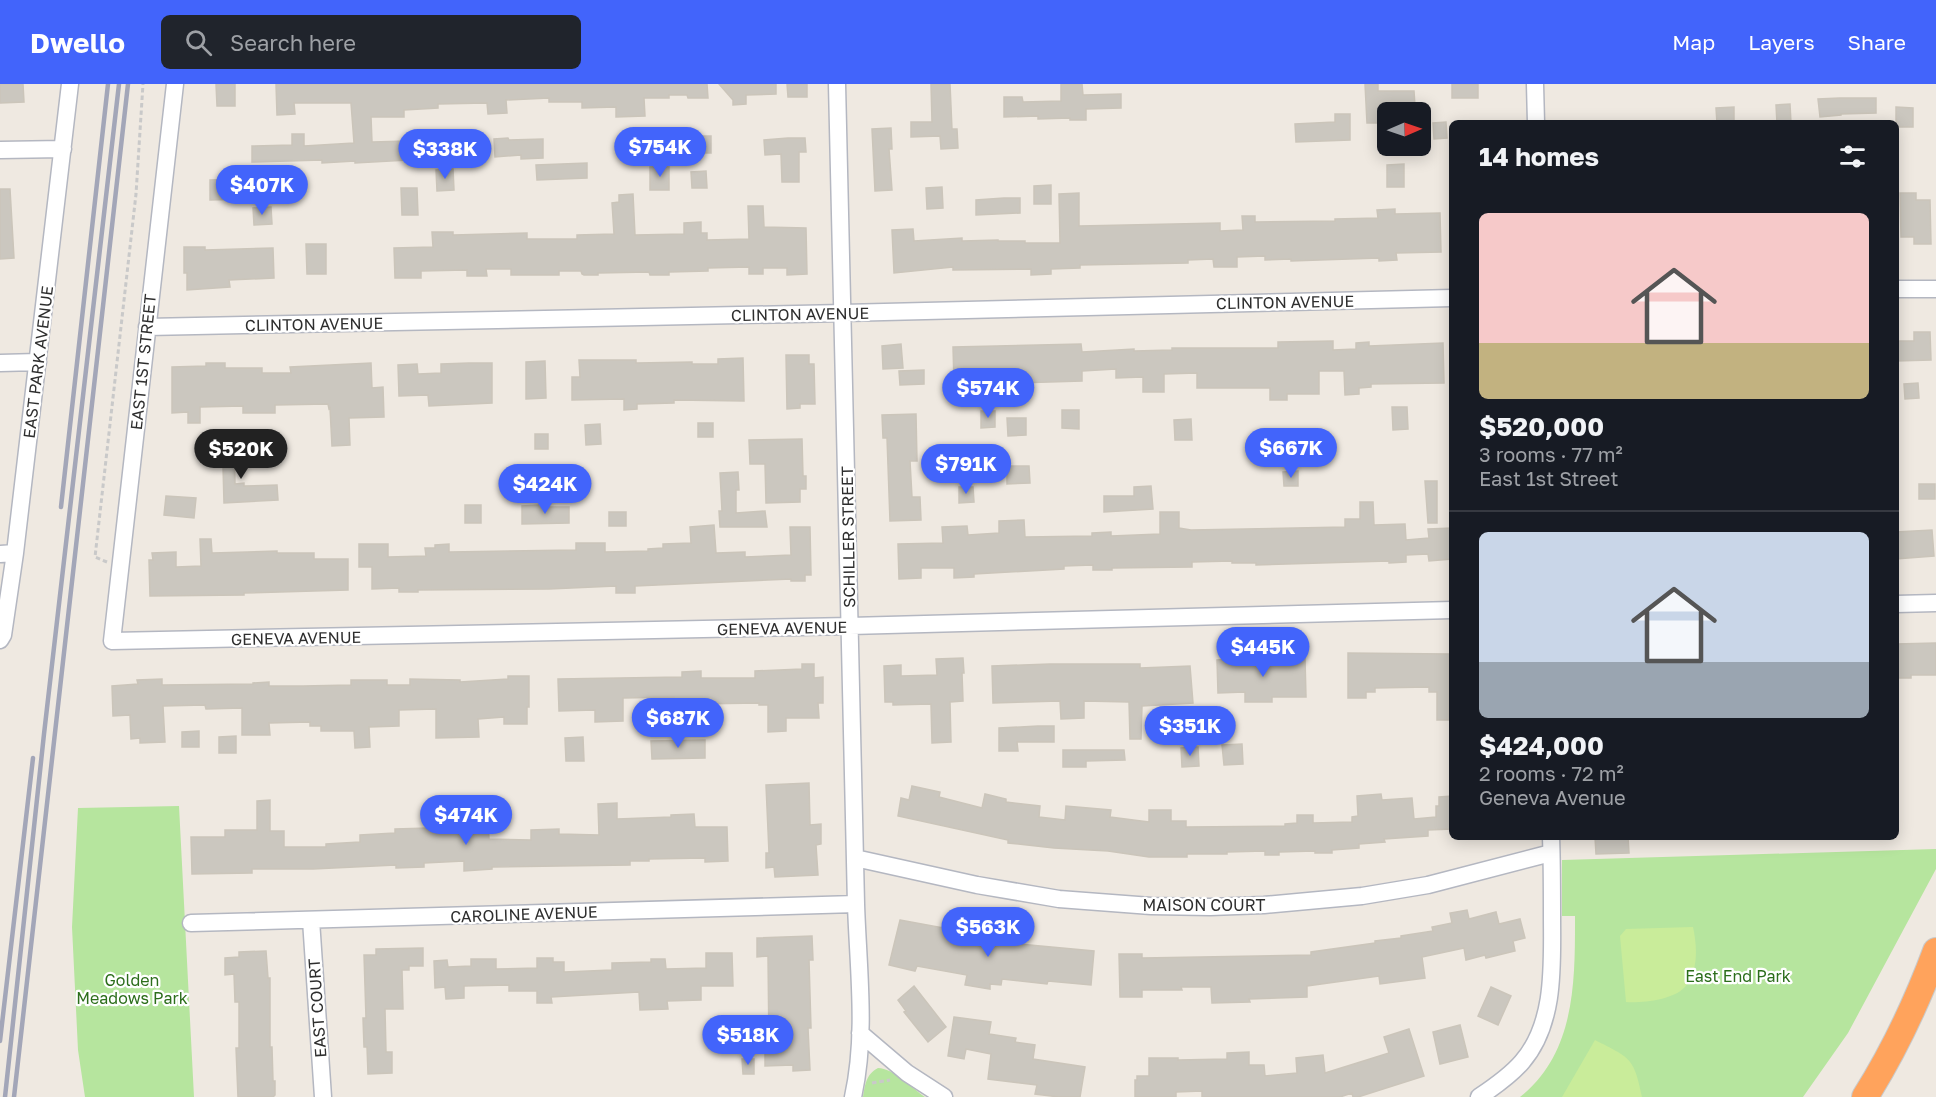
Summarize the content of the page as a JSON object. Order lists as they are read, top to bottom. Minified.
{"streets":{"street":["CLINTON AVENUE","EAST PARK AVENUE","EAST 1ST STREET","SCHILLER STREET","GENEVA AVENUE","MAISON COURT","CAROLINE AVENUE","EAST COURT"]},"crossings":[["CLINTON AVENUE","EAST 1ST STREET"],["CLINTON AVENUE","SCHILLER STREET"],["EAST 1ST STREET","GENEVA AVENUE"],["SCHILLER STREET","GENEVA AVENUE"],["SCHILLER STREET","MAISON COURT"],["SCHILLER STREET","CAROLINE AVENUE"],["CAROLINE AVENUE","EAST COURT"]],"parks":["East End Park","Golden Meadows Park"],"north":"right","page":{"header":"Dwello","search":"Search here","nav":["Map","Layers","Share"],"heading":"14 homes","price":["$754K","$338K","$407K","$574K","$667K","$520K","$791K","$424K","$445K","$687K","$351K","$474K","$563K","$518K"],"list":[{"name":"$520,000","note":"3 rooms · 77 m² · East 1st Street"},{"name":"$424,000","note":"2 rooms · 72 m² · Geneva Avenue"}]}}
